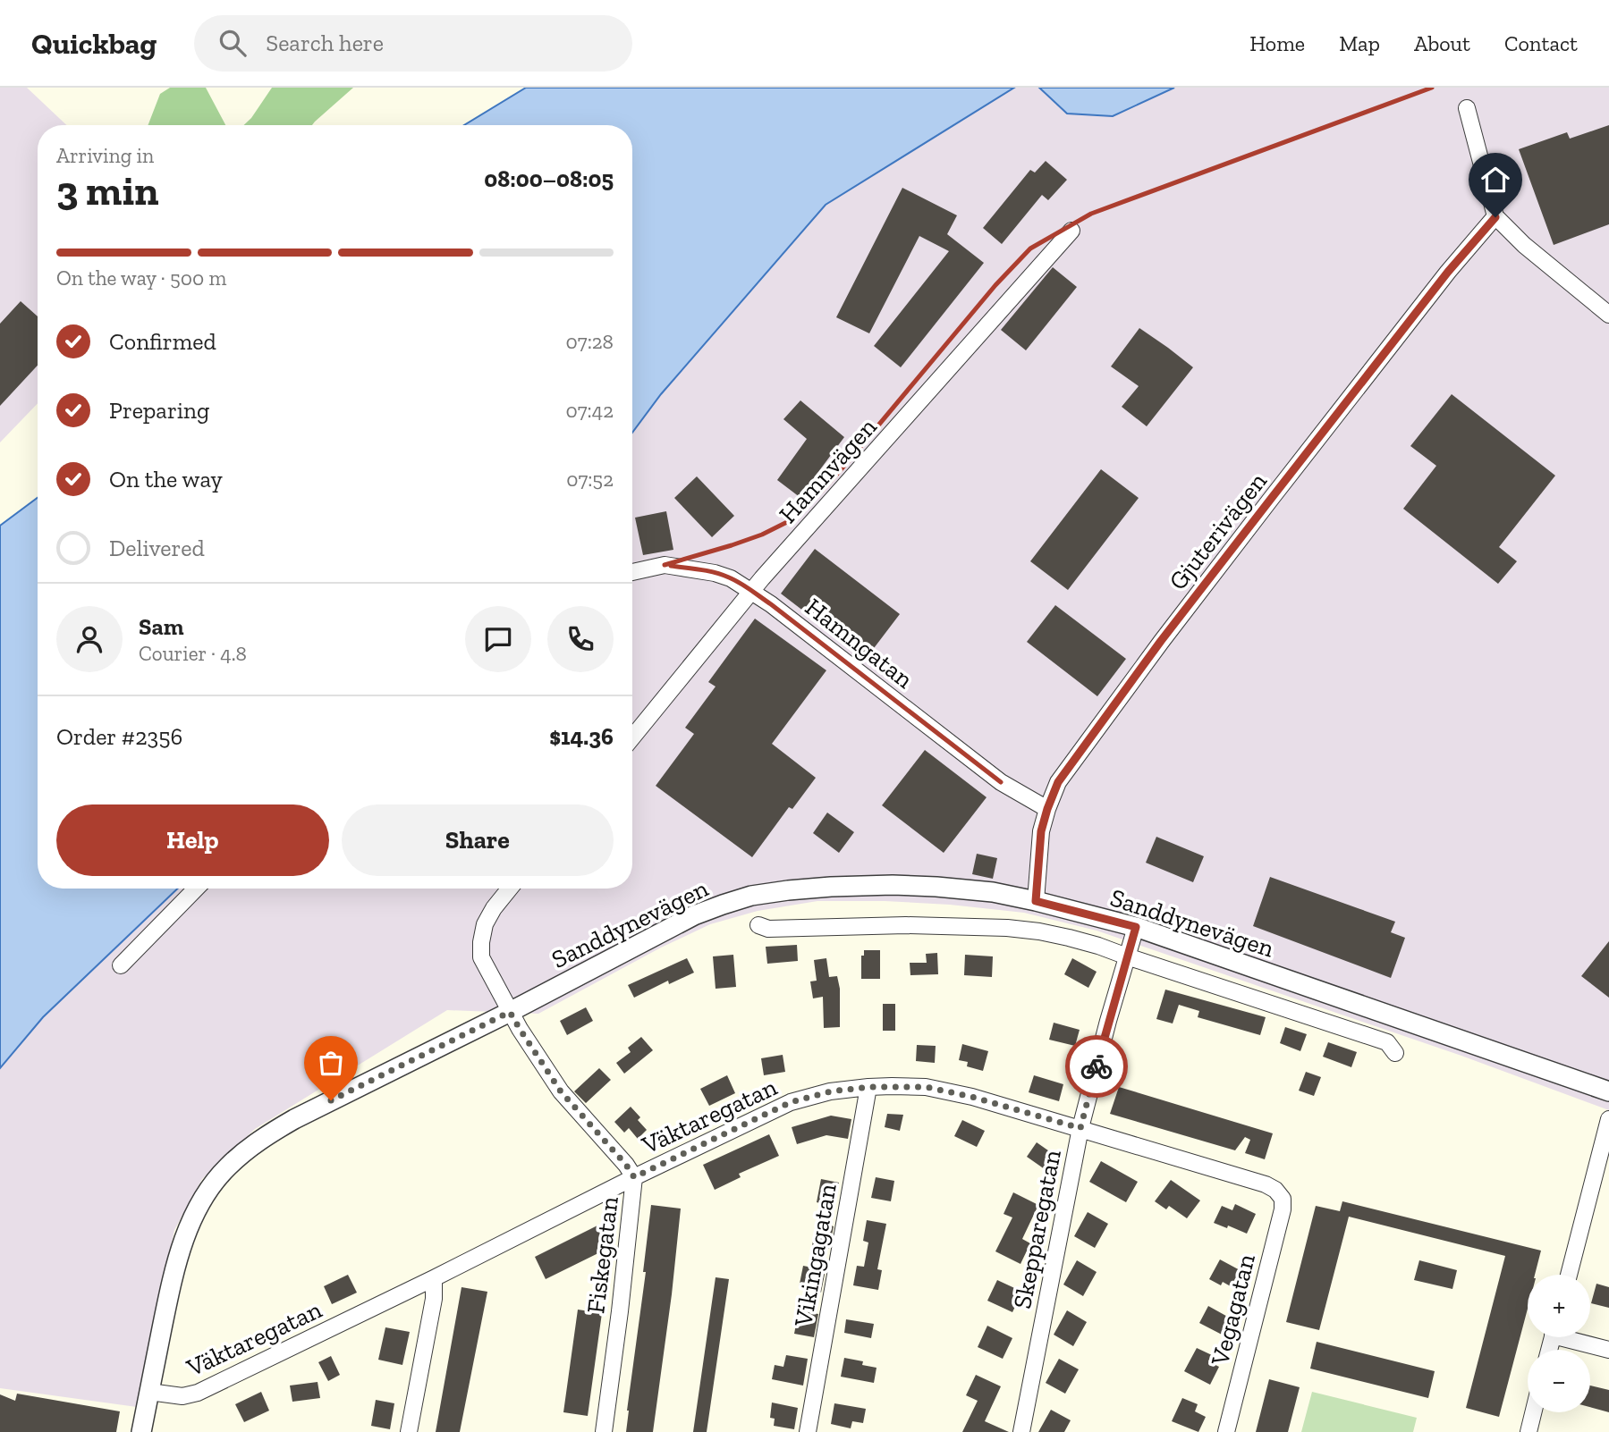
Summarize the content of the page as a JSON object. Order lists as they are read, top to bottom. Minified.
{"streets":{"street":["Hamnvägen","Gjuterivägen","Hamngatan","Sanddynevägen","Väktaregatan","Skepparegatan","Fiskegatan","Vikingagatan","Vegagatan"]},"crossings":[["Hamnvägen","Hamngatan"],["Gjuterivägen","Hamngatan"],["Gjuterivägen","Sanddynevägen"],["Sanddynevägen","Väktaregatan"],["Sanddynevägen","Skepparegatan"],["Sanddynevägen","Fiskegatan"],["Väktaregatan","Skepparegatan"],["Väktaregatan","Fiskegatan"],["Väktaregatan","Vikingagatan"],["Väktaregatan","Vegagatan"]],"page":{"header":"Quickbag","search":"Search here","nav":["Home","Map","About","Contact"],"heading":["3 min","Arriving in","08:00–08:05"],"panel":["Sam","Courier · 4.8","Order #2356","$14.36"],"bar":"On the way · 500 m","list":[["Confirmed","07:28"],["Preparing","07:42"],["On the way","07:52"],"Delivered"],"buttons":["Help","Share"],"map_buttons":["+","−"]}}
